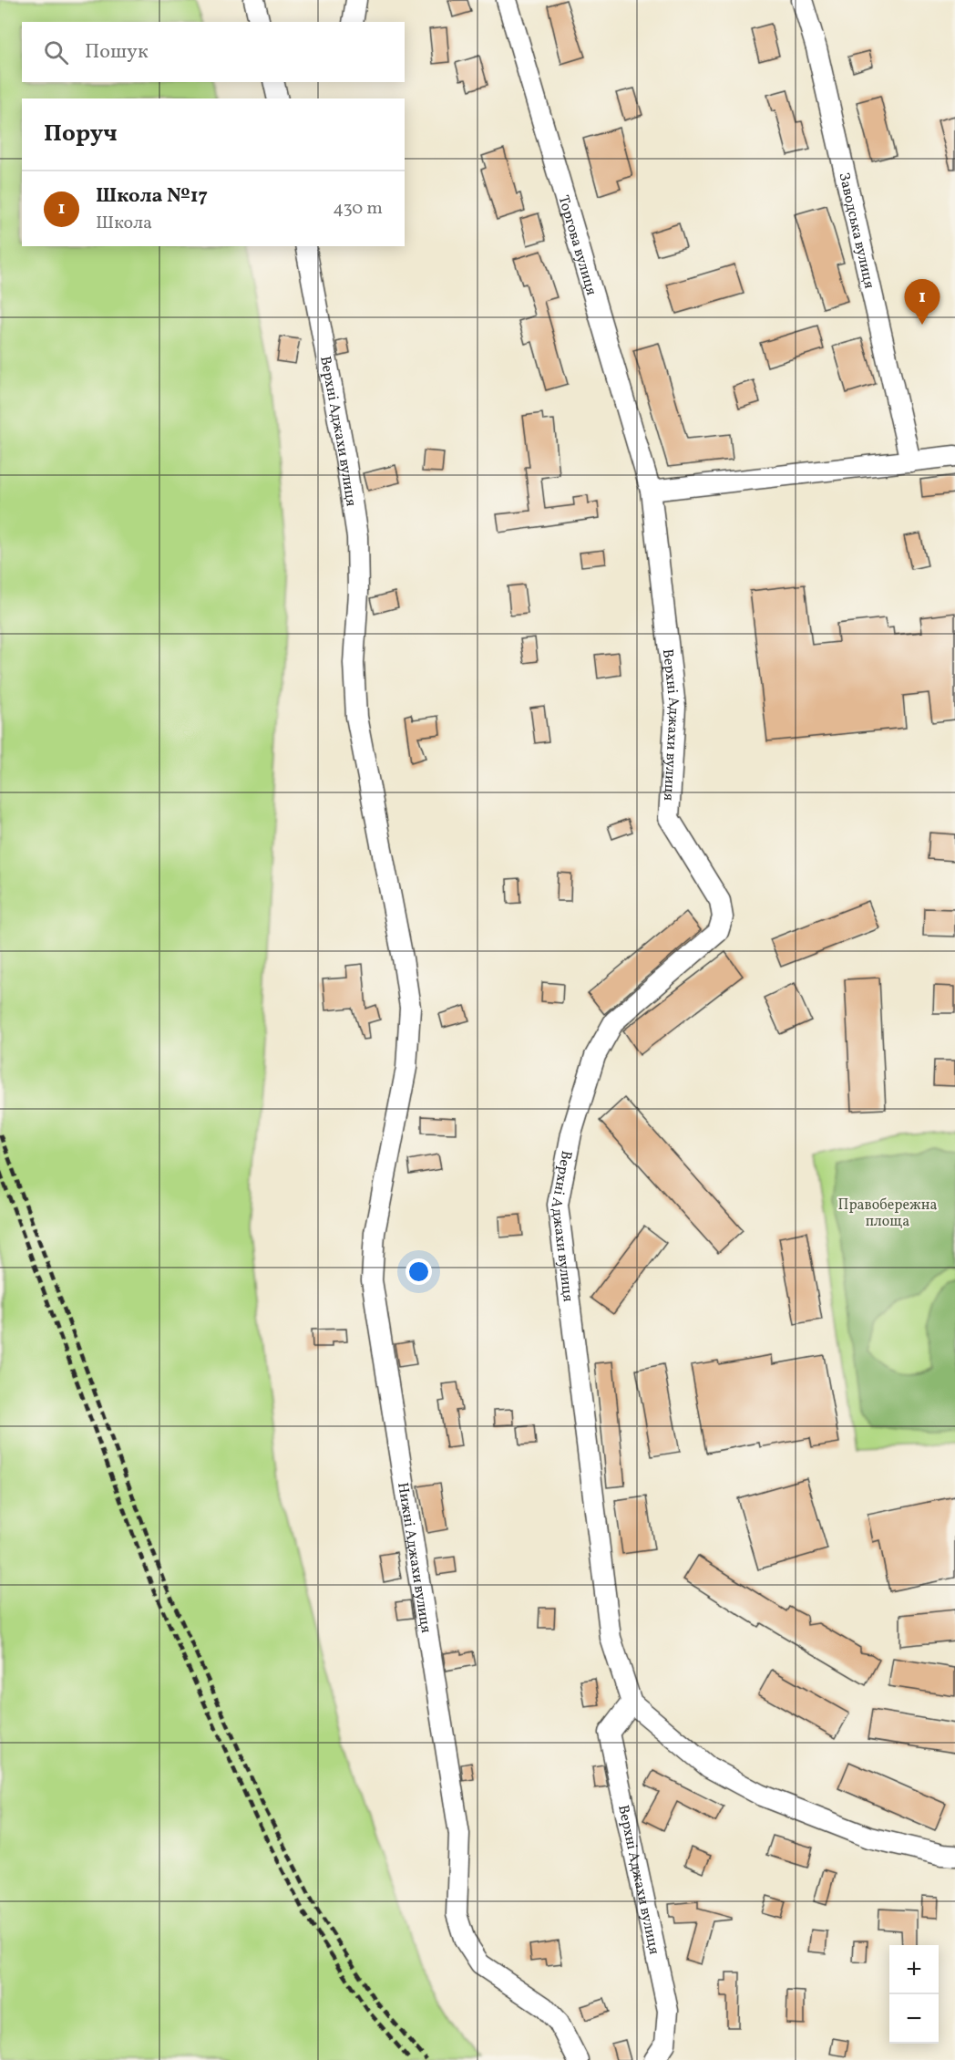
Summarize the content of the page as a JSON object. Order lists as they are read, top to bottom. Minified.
{"streets":{"street":["Заводська вулиця","Торгова вулиця","Верхні Аджахи вулиця","Нижні Аджахи вулиця"]},"crossings":[["Торгова вулиця","Верхні Аджахи вулиця"],["Верхні Аджахи вулиця","Нижні Аджахи вулиця"]],"parks":["Правобережна площа"],"page":{"search":"Пошук","heading":"Поруч","list":[{"mark":"1","name":"Школа №17","note":"Школа","value":"430 m"}],"pins":"1","map_buttons":["+","−"]}}
